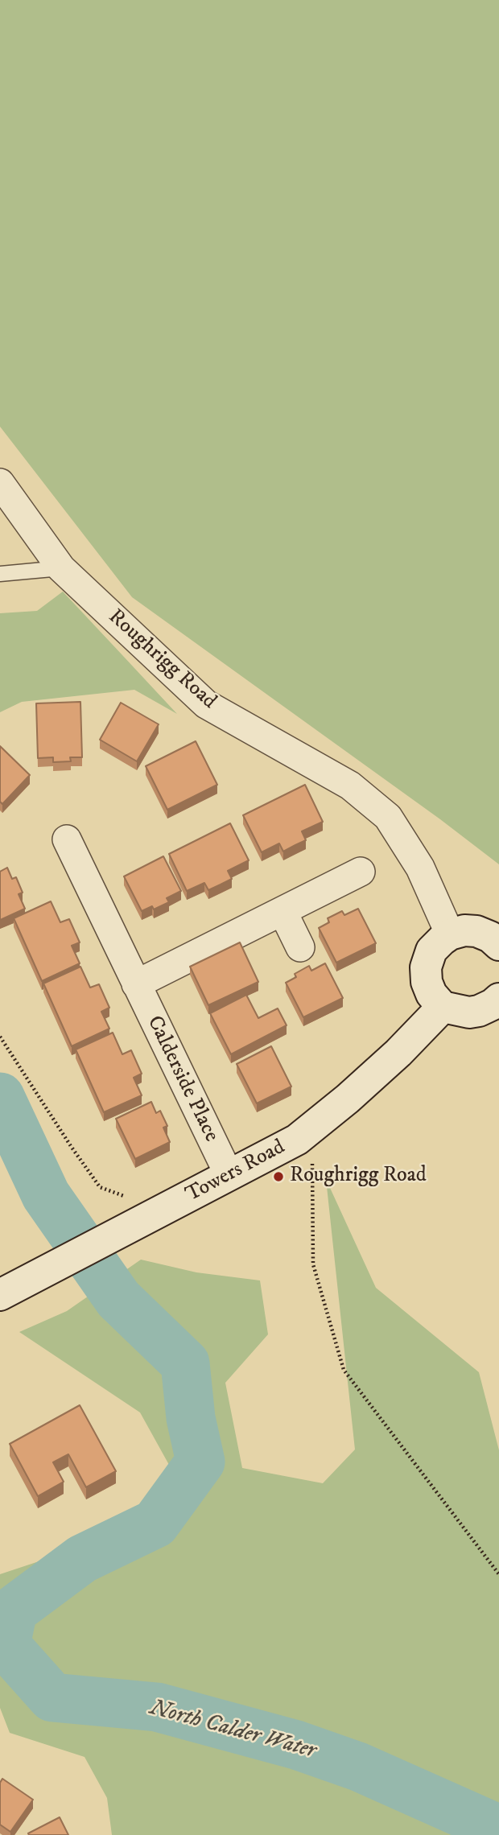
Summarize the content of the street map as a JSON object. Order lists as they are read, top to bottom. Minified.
{"streets":{"street":["Roughrigg Road","Calderside Place","Towers Road"]},"crossings":[["Calderside Place","Towers Road"]],"water":["North Calder Water"],"places":["Roughrigg Road"]}
